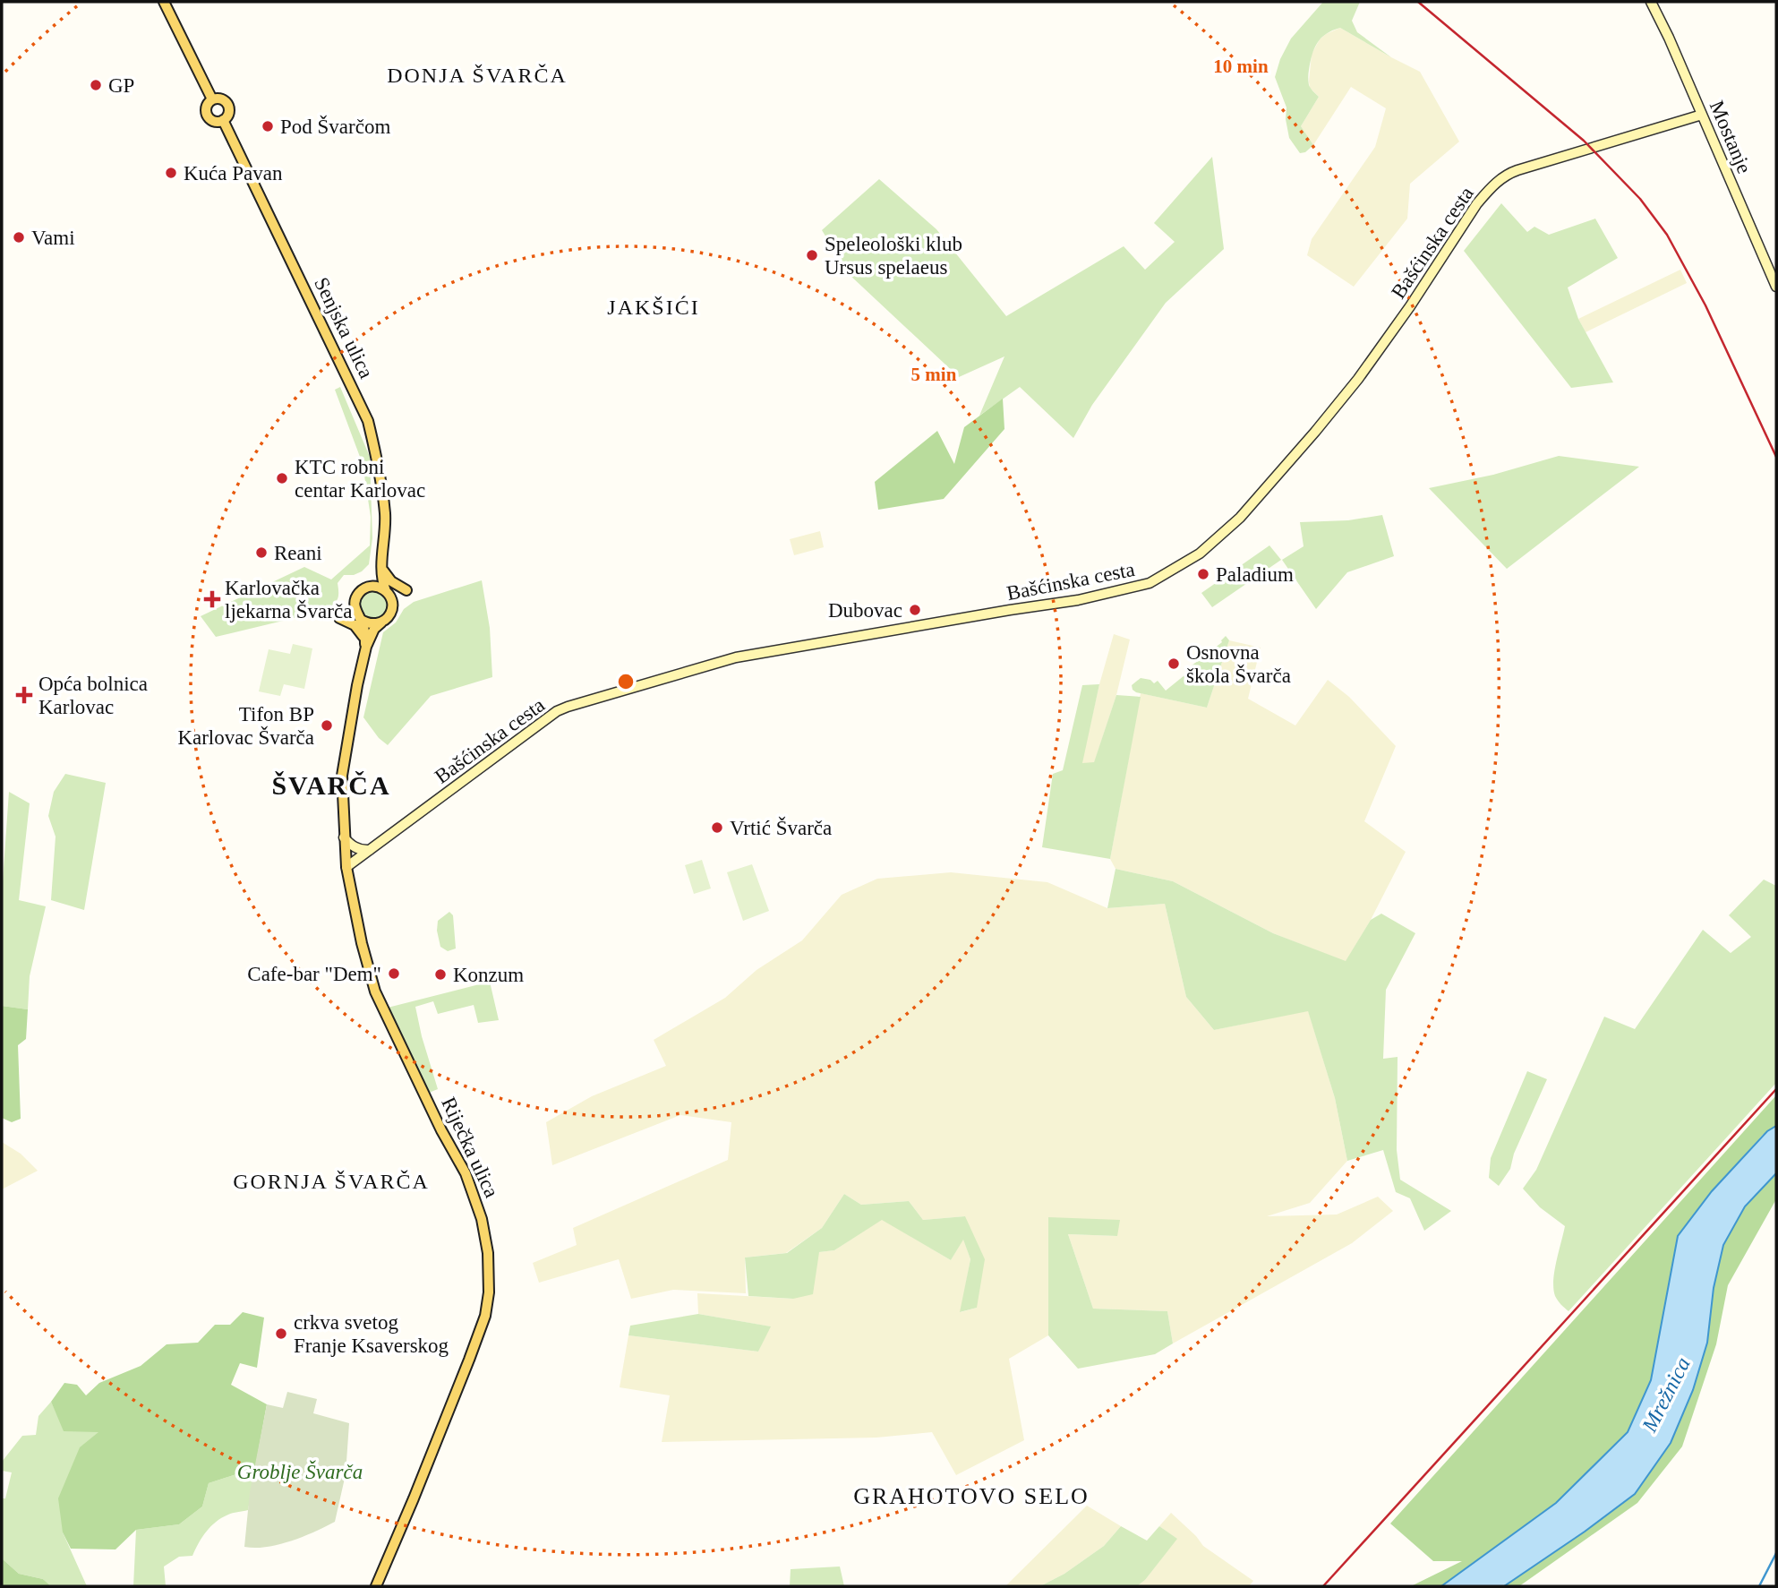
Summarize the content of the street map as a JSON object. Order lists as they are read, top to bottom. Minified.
{"streets":{"main road":["Senjska ulica","Riječka ulica"],"street":["Mostanje","Bašćinska cesta"]},"crossings":[["Mostanje","Bašćinska cesta"],["Bašćinska cesta","Riječka ulica"]],"districts":["DONJA ŠVARČA","JAKŠIĆI","ŠVARČA","GORNJA ŠVARČA","GRAHOTOVO SELO"],"water":["Mrežnica"],"parks":["Groblje Švarča"],"places":{"other":["GP","Pod Švarčom","Kuća Pavan","Vami","Speleološki klub Ursus spelaeus","KTC robni centar Karlovac","Reani","Paladium","Dubovac","Osnovna škola Švarča","Tifon BP Karlovac Švarča","Vrtić Švarča","Cafe-bar \"Dem\"","Konzum","crkva svetog Franje Ksaverskog"],"health":["Karlovačka ljekarna Švarča","Opća bolnica Karlovac"]},"rings":["10 min","5 min"]}
